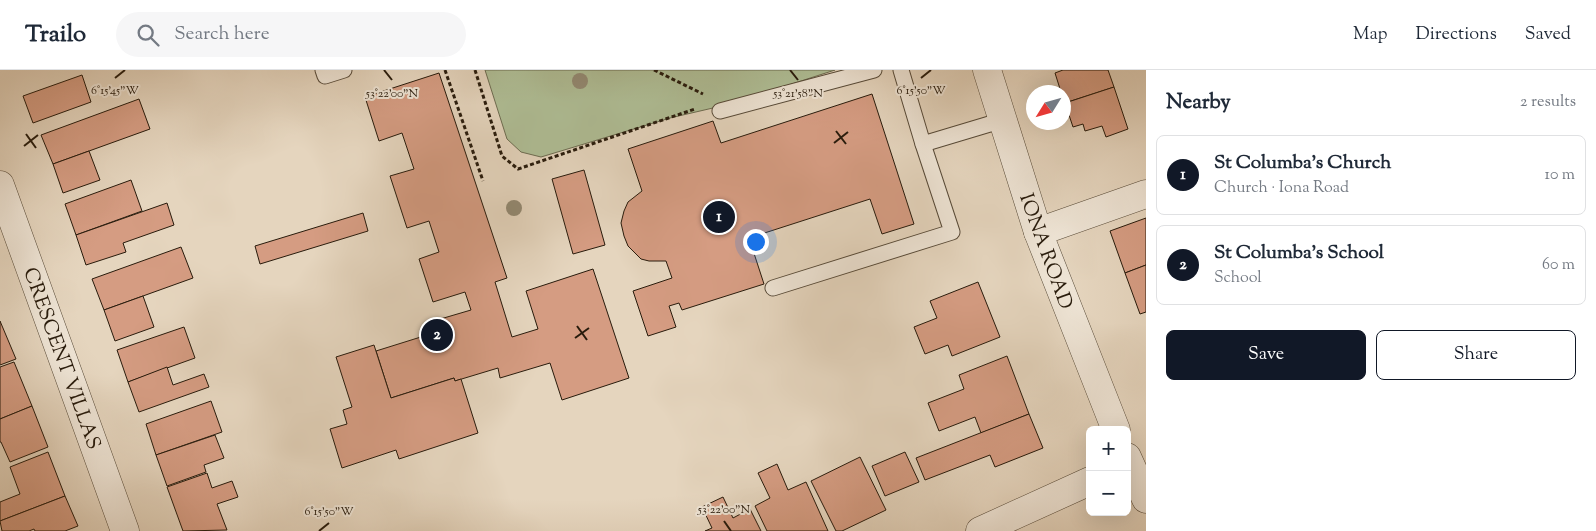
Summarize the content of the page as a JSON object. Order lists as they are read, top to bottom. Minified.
{"streets":{"street":["IONA ROAD","CRESCENT VILLAS"]},"north":"bottom left","page":{"header":"Trailo","search":"Search here","nav":["Map","Directions","Saved"],"heading":["Nearby","2 results"],"list":[{"mark":"1","name":"St Columba's Church","note":"Church · Iona Road","value":"10 m"},{"mark":"2","name":"St Columba's School","note":"School","value":"60 m"}],"pins":["1","2"],"buttons":["Save","Share"],"map_buttons":["+","−"]},"coordinates":["6°15'45\"W","6°15'50\"W","53°22'00\"N","53°21'58\"N"]}
